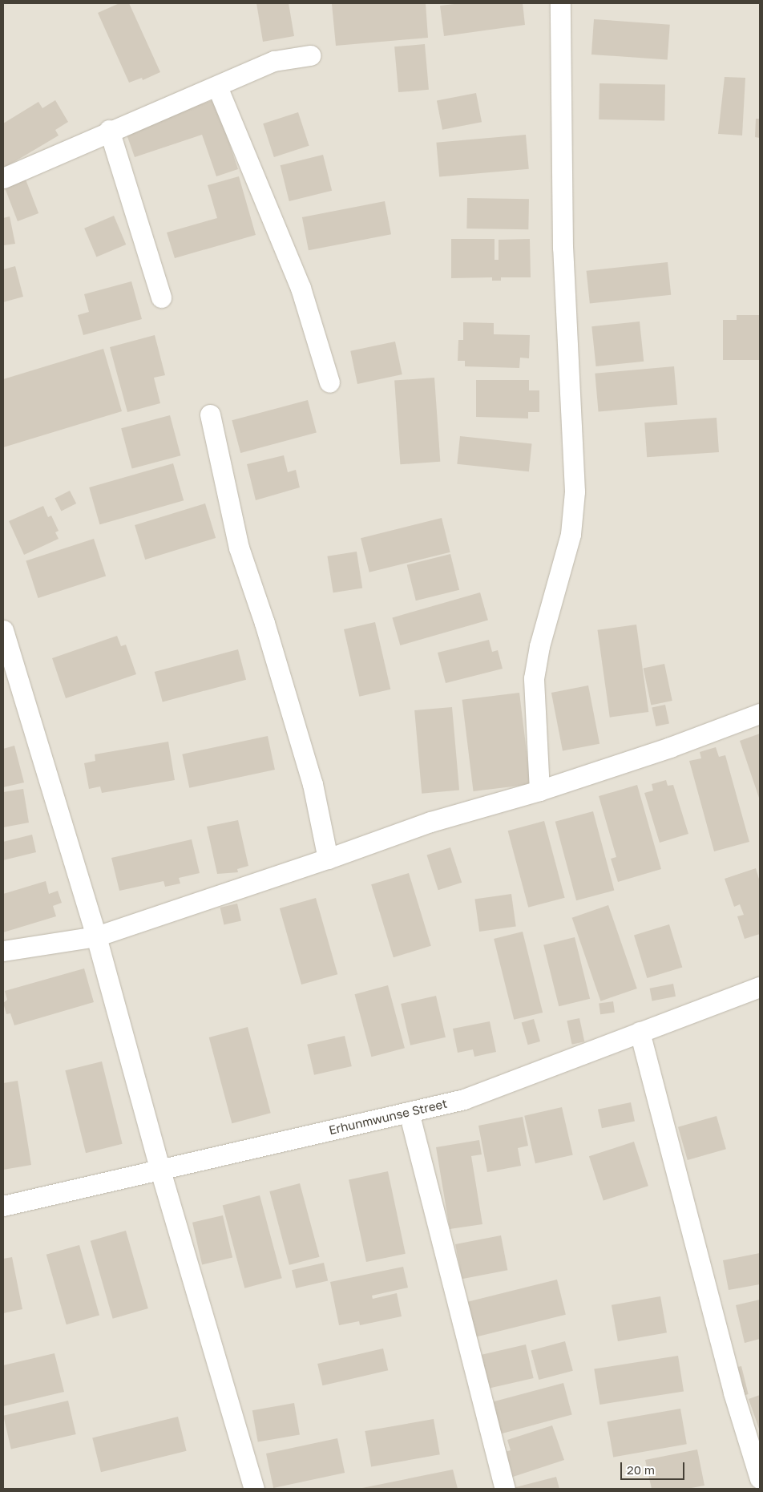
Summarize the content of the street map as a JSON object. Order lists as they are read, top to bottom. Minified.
{"streets":{"street":["Erhunmwunse Street"]},"scale_bar":"20 m"}
